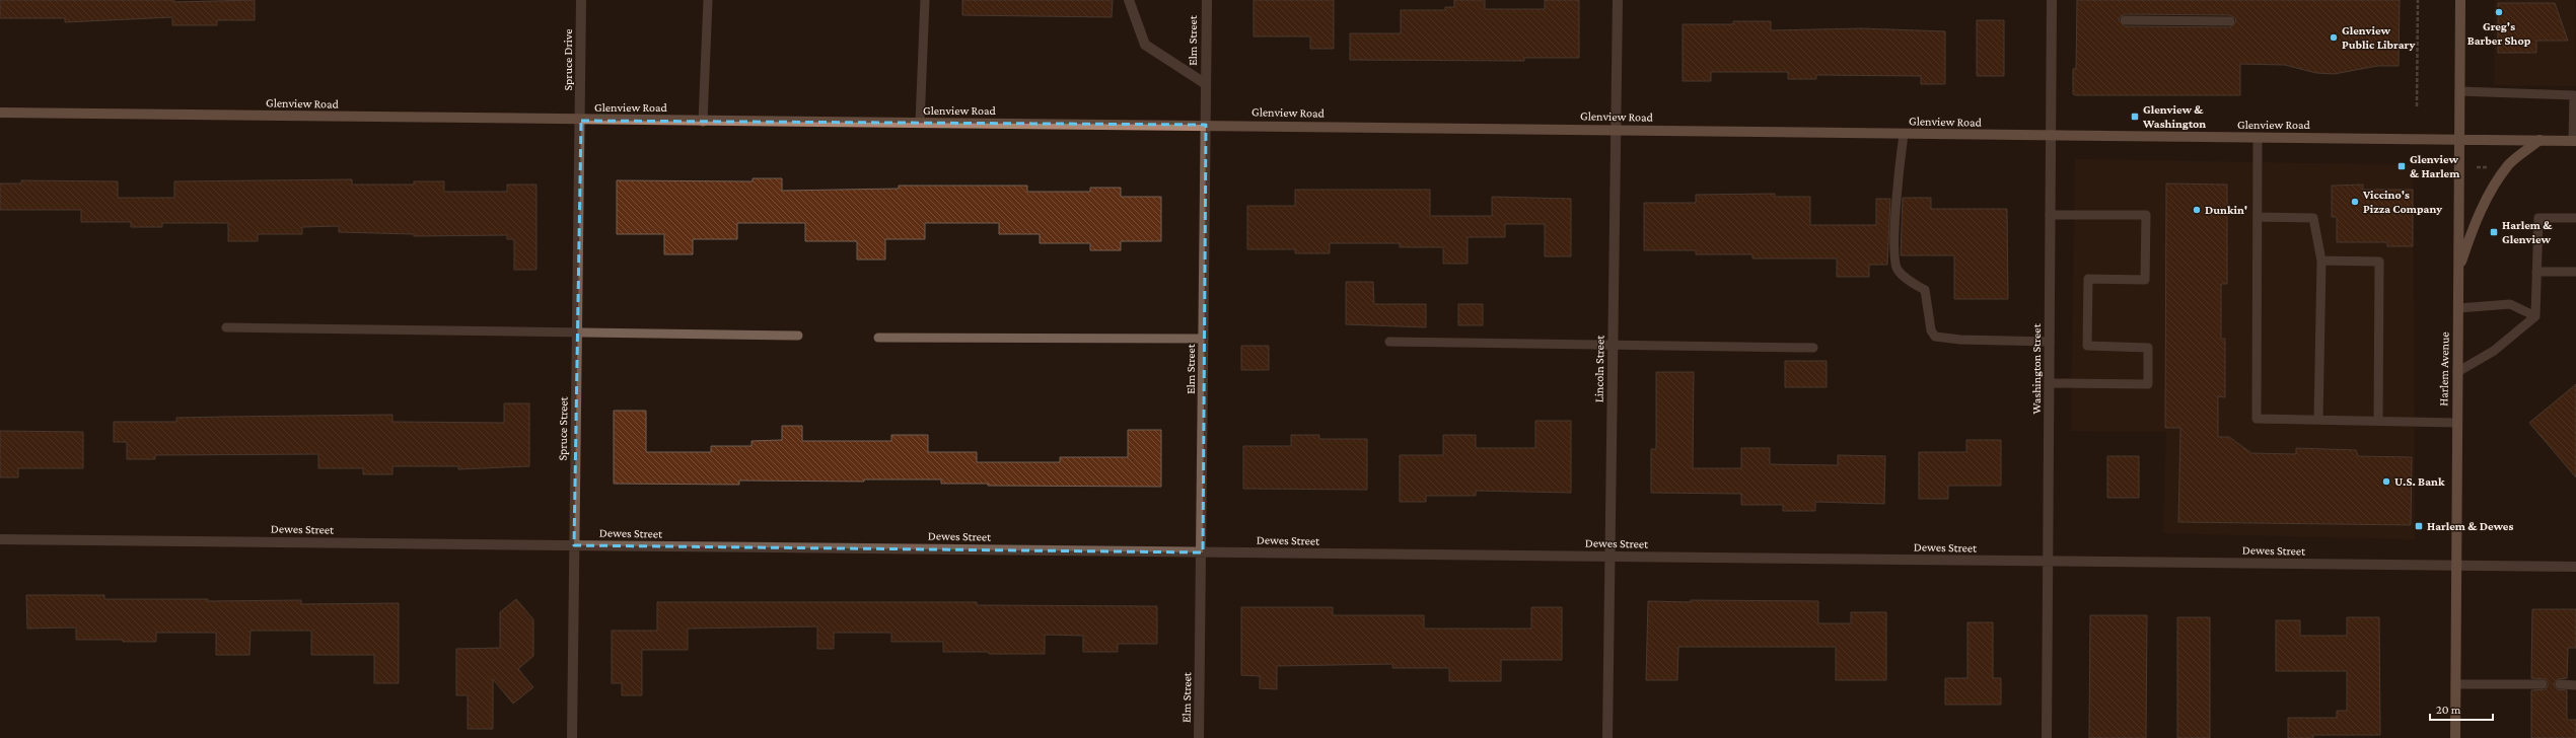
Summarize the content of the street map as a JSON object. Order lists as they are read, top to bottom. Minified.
{"streets":{"main road":["Glenview Road","Harlem Avenue"],"street":["Elm Street","Spruce Drive","Lincoln Street","Washington Street","Spruce Street","Dewes Street"]},"crossings":[["Elm Street","Glenview Road"],["Elm Street","Dewes Street"],["Spruce Drive","Glenview Road"],["Spruce Drive","Spruce Street"],["Glenview Road","Lincoln Street"],["Glenview Road","Washington Street"],["Glenview Road","Harlem Avenue"],["Glenview Road","Spruce Street"],["Lincoln Street","Dewes Street"],["Washington Street","Dewes Street"],["Harlem Avenue","Dewes Street"],["Spruce Street","Dewes Street"]],"places":{"other":["Greg's Barber Shop","Glenview Public Library","Viccino's Pizza Company","Dunkin'","U.S. Bank"],"transit":["Glenview & Washington","Glenview & Harlem","Harlem & Glenview","Harlem & Dewes"]},"scale_bar":"20 m"}
